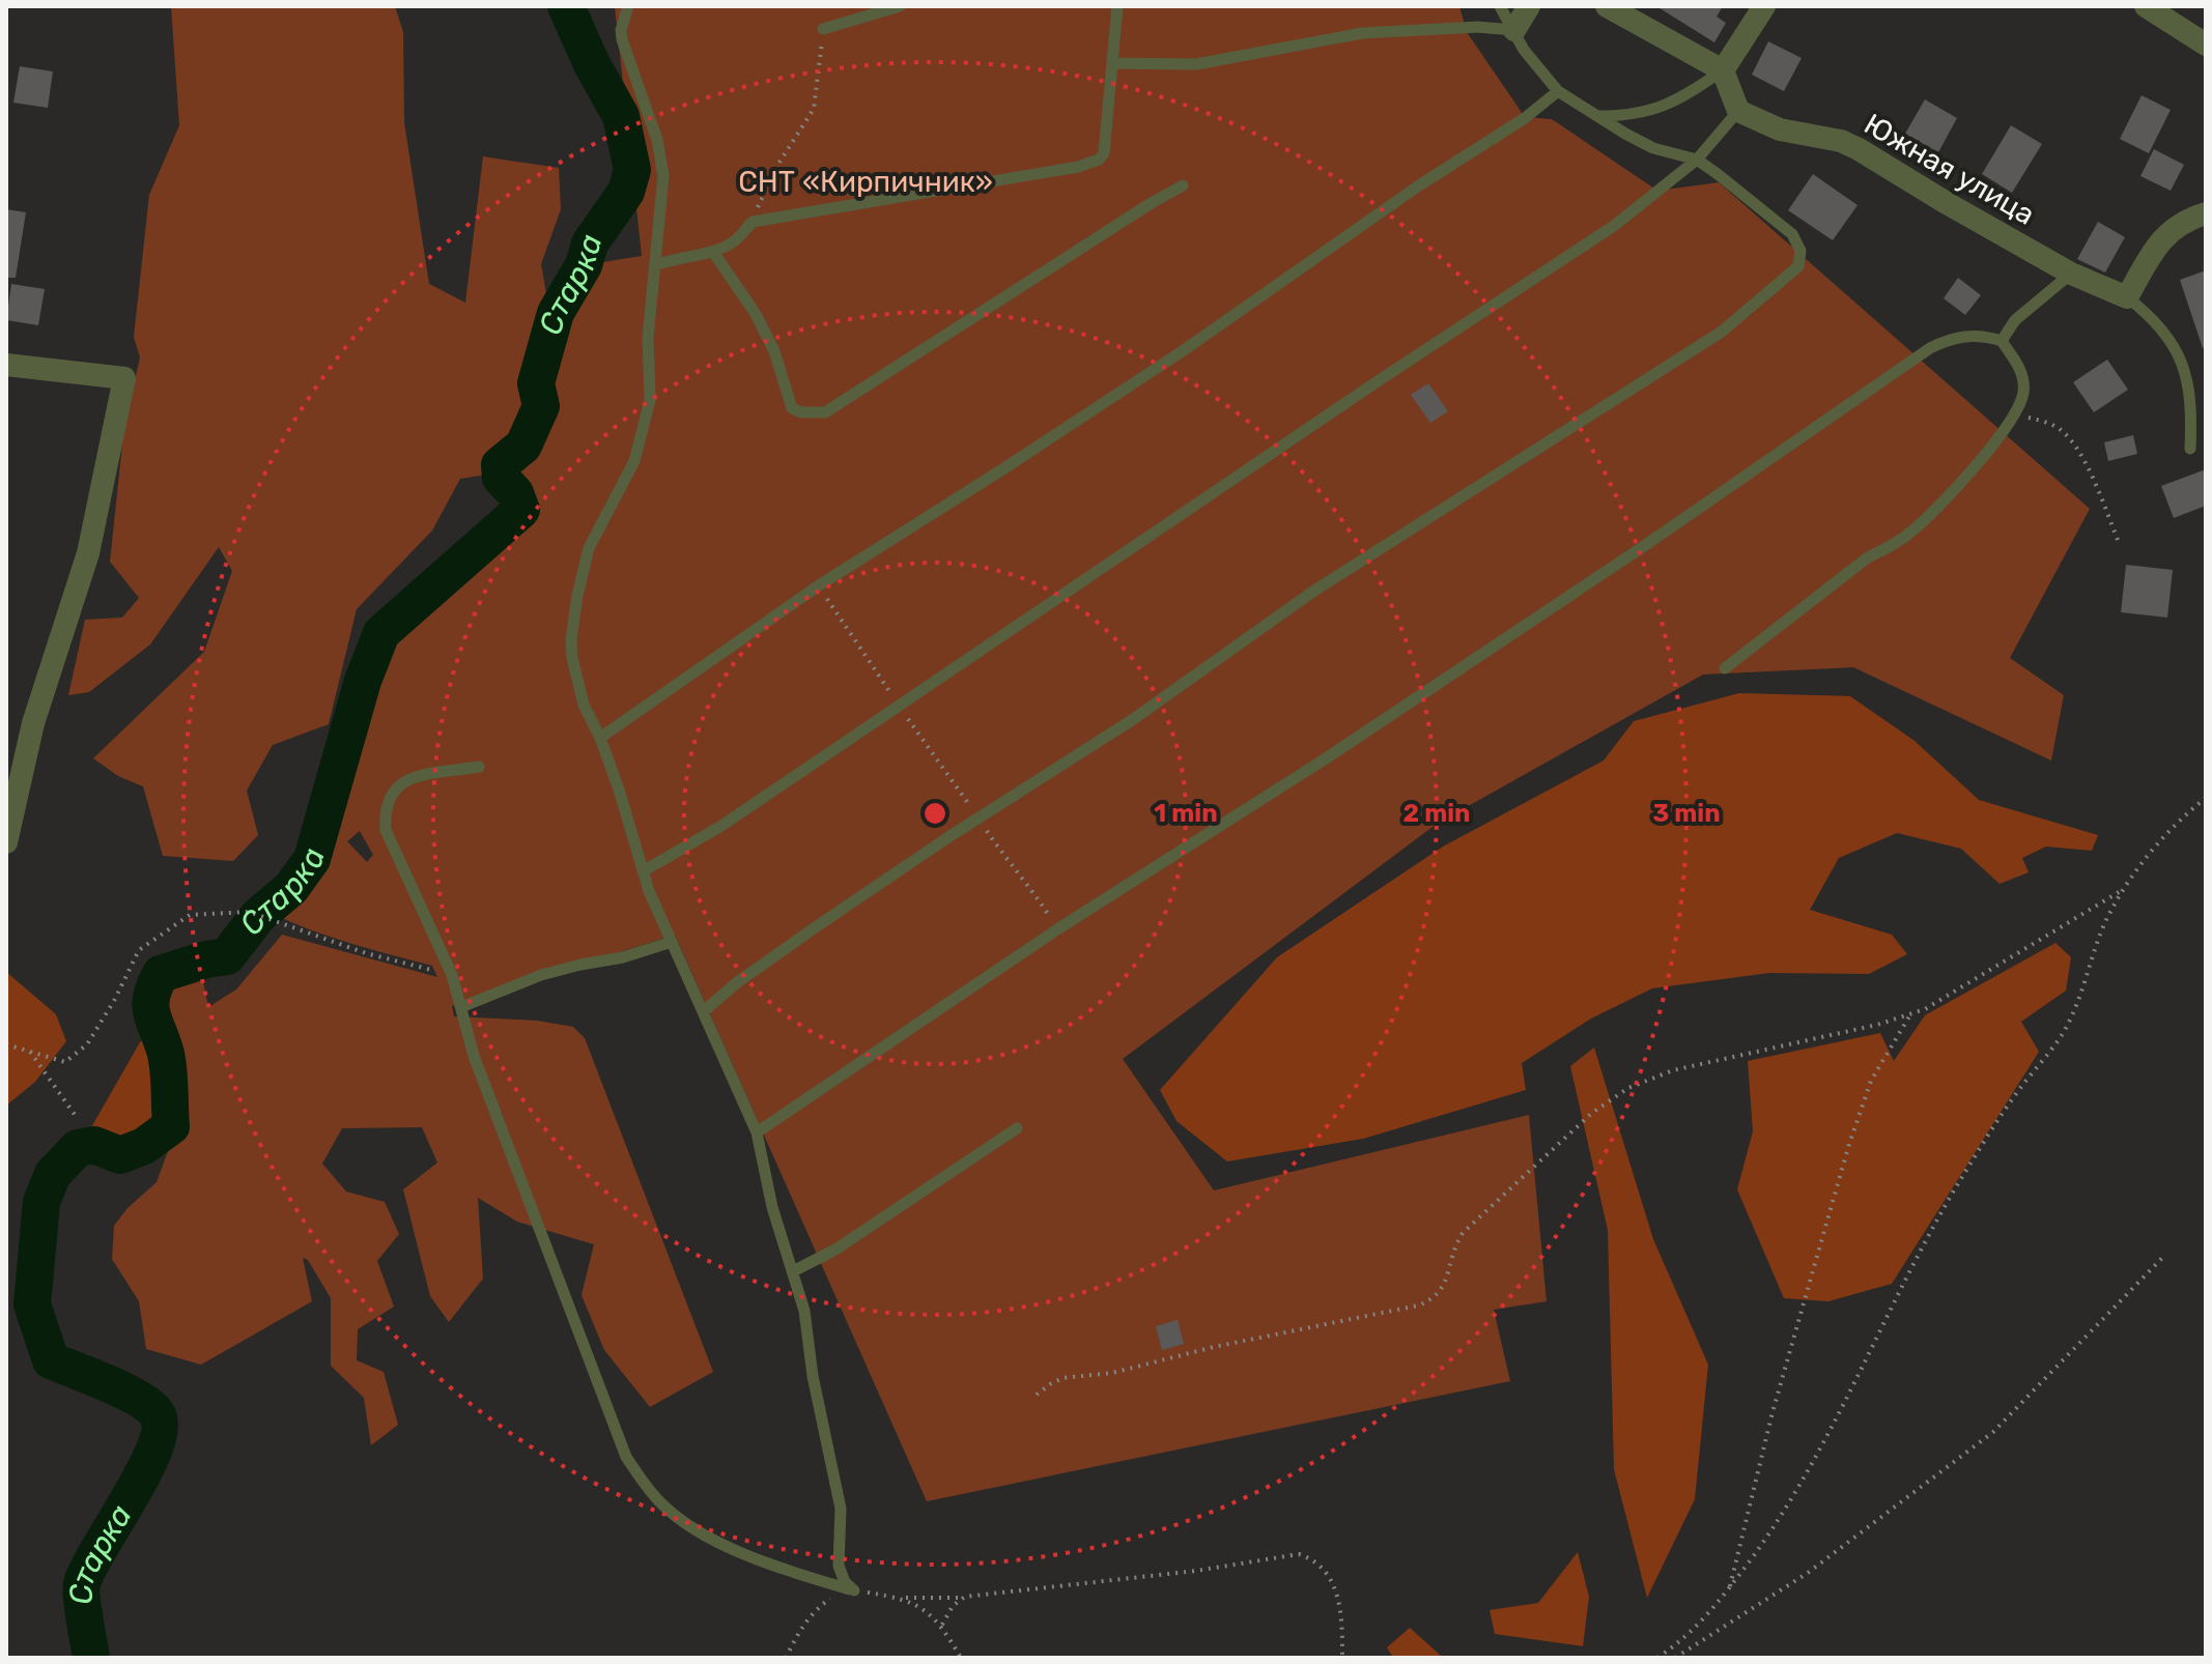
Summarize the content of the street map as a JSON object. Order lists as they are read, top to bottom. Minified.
{"streets":{"street":["Южная улица"]},"water":["Старка"],"parks":["СНТ «Кирпичник»"],"rings":["1 min","2 min","3 min"]}
